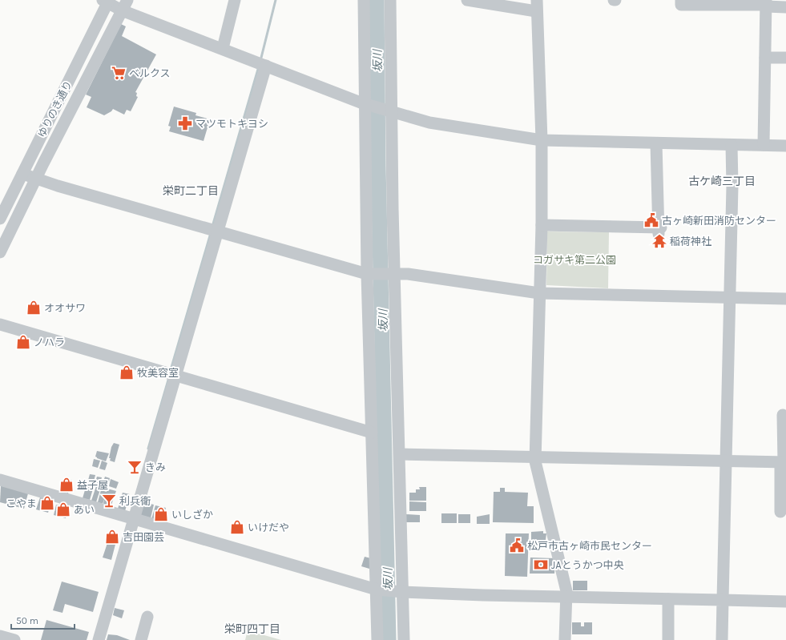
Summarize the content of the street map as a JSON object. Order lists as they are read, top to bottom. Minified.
{"streets":{"street":["ゆりのき通り"]},"districts":["古ケ崎三丁目","栄町二丁目","栄町四丁目"],"water":["坂川"],"parks":["コガサキ第二公園"],"places":{"supermarket":["ベルクス"],"pharmacy":["マツモトキヨシ"],"public building":["古ヶ崎新田消防センター","松戸市古ヶ崎市民センター"],"temple":["稲荷神社"],"shop":["オオサワ","ノハラ","牧美容室","益子屋","こやま","あい","いしざか","いけだや","吉田園芸"],"bar":["きみ","利兵衛"],"bank":["JAとうかつ中央"]},"scale_bar":"50 m"}
